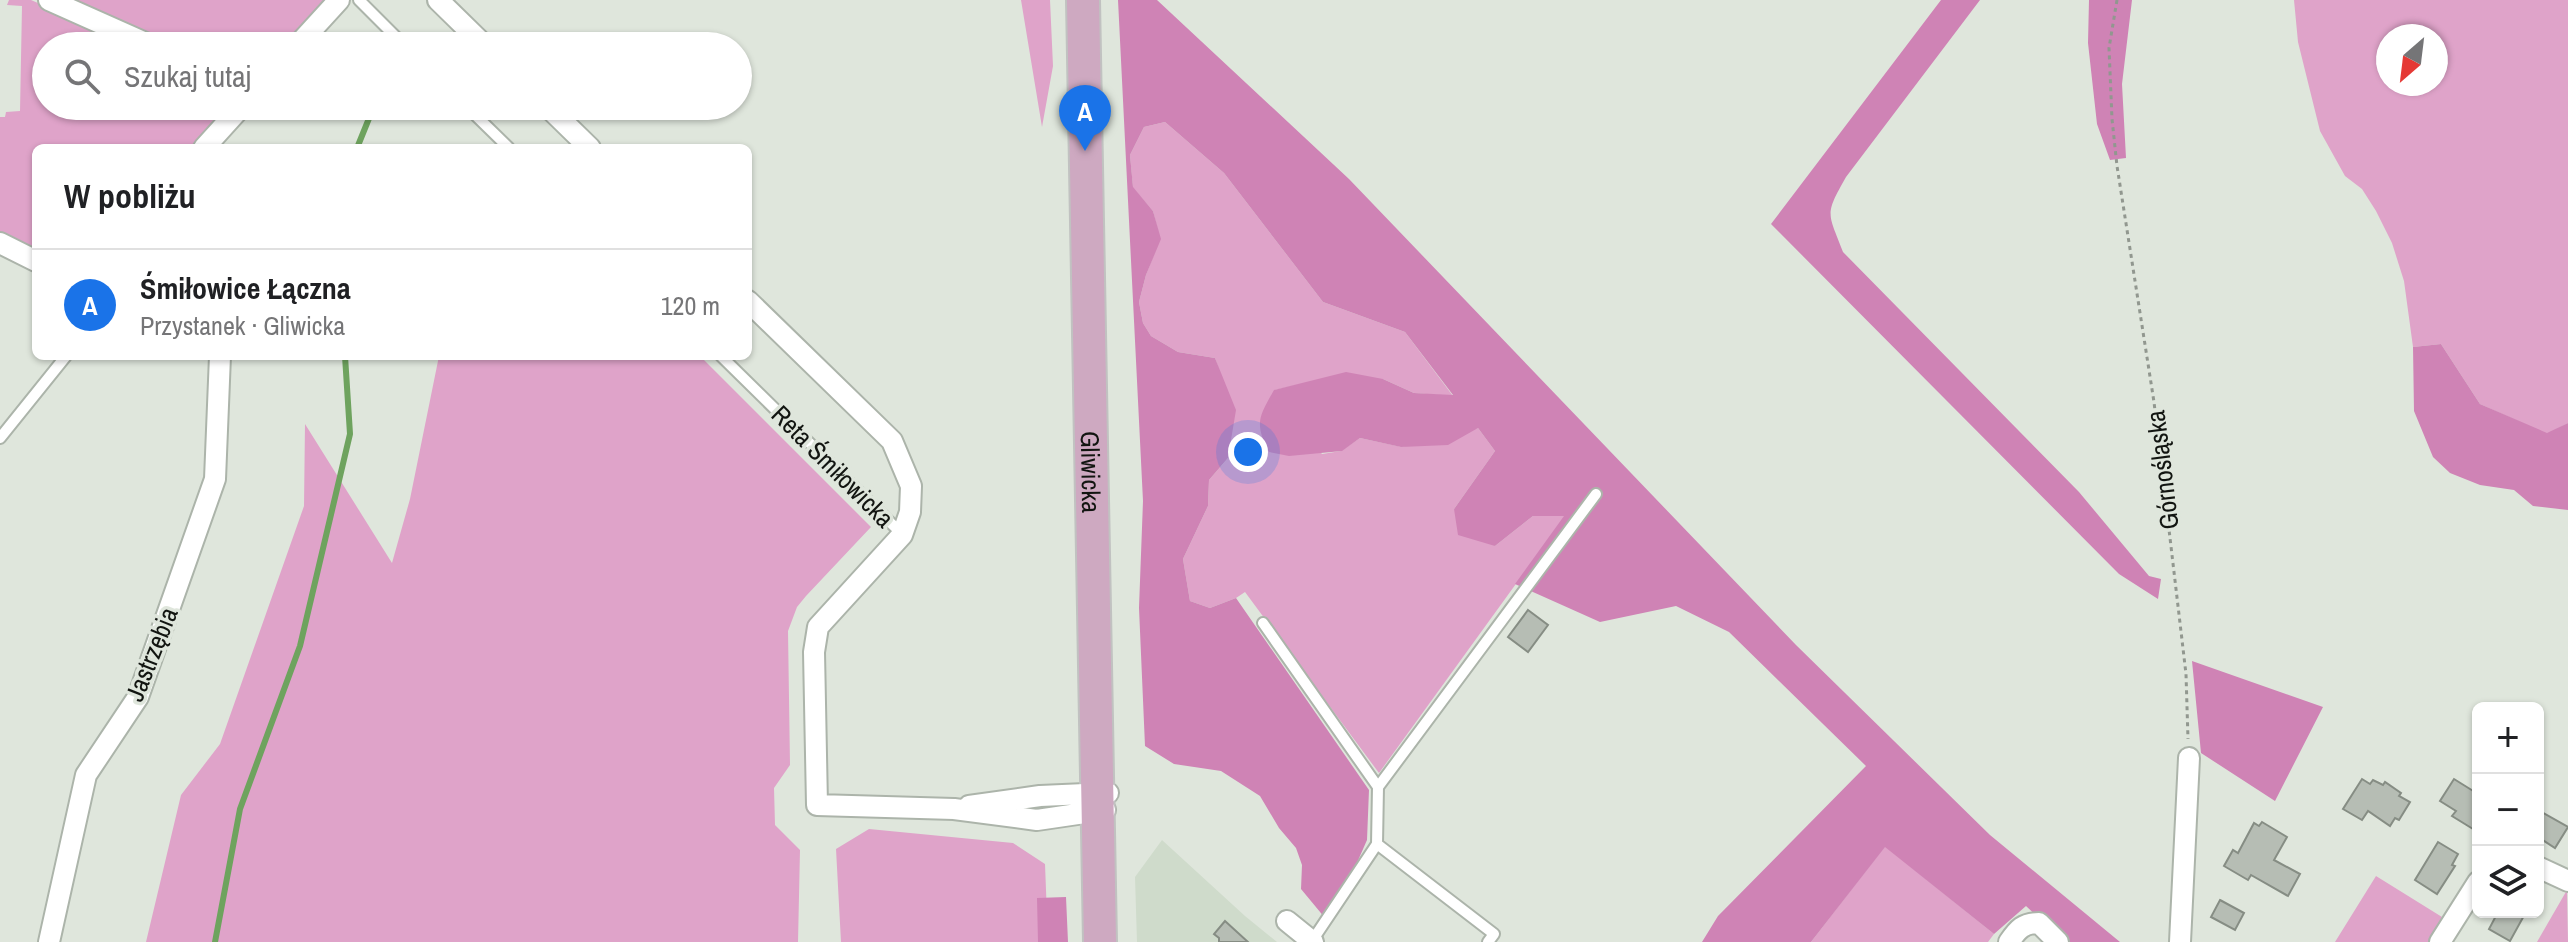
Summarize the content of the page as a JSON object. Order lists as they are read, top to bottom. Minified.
{"streets":{"main road":["Gliwicka"],"street":["Reta Śmiłowicka","Jastrzębia"],"path":["Górnośląska"]},"north":"bottom left","page":{"search":"Szukaj tutaj","pins":"A","heading":"W pobliżu","list":[{"mark":"A","name":"Śmiłowice Łączna","note":"Przystanek · Gliwicka","value":"120 m"}],"map_buttons":["+","−"]}}
